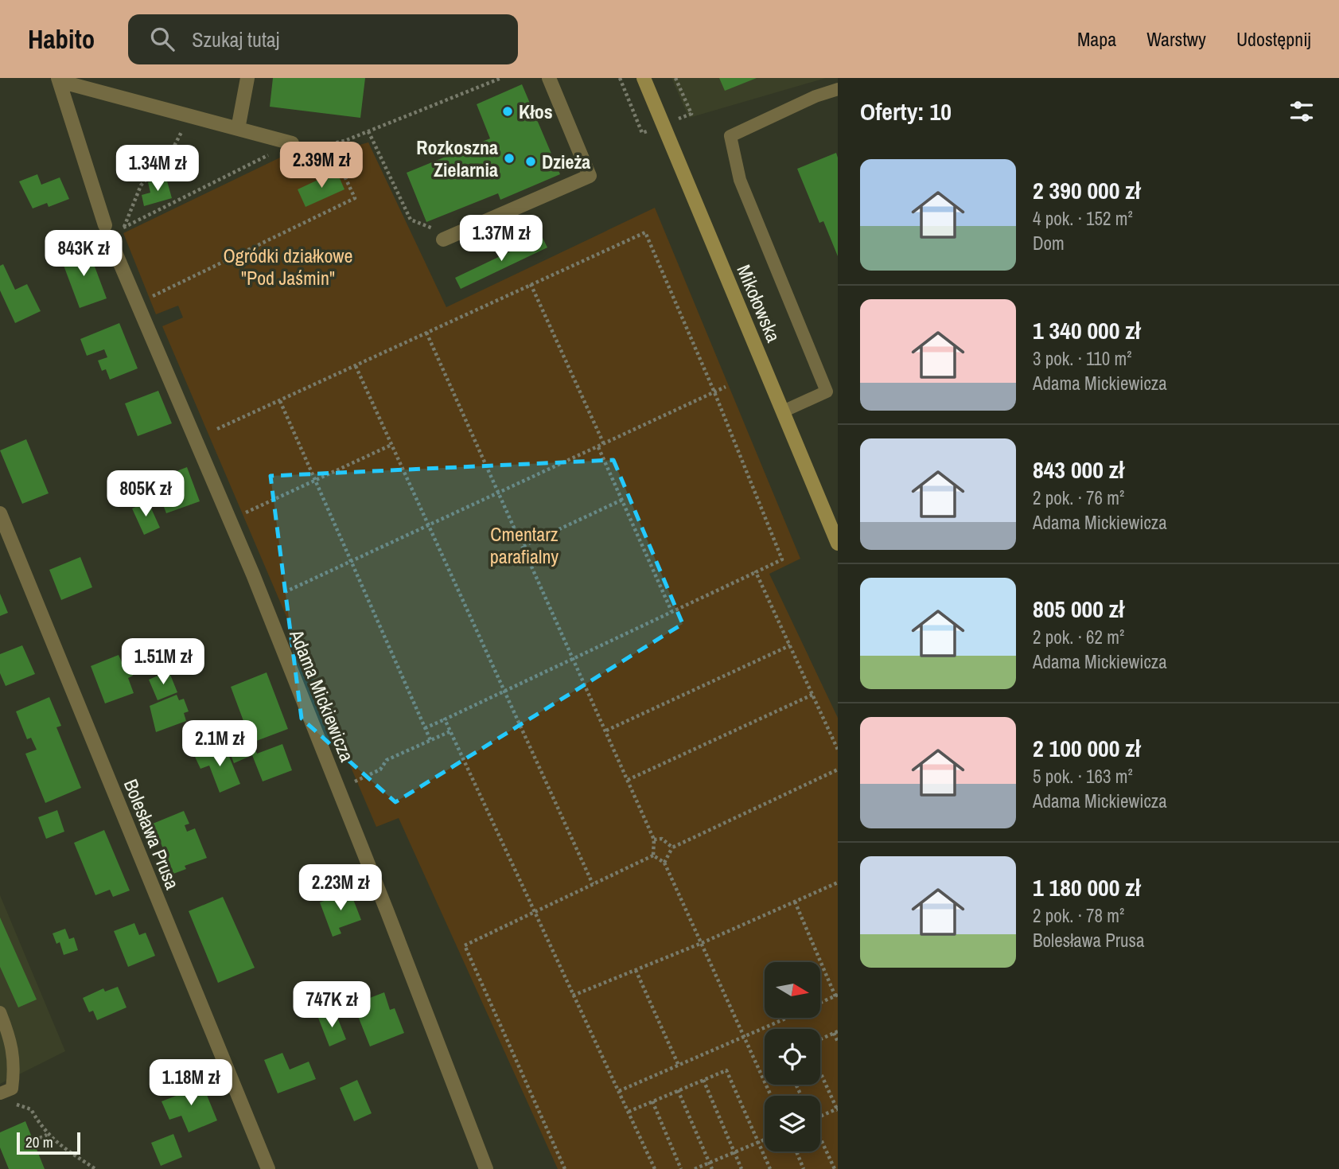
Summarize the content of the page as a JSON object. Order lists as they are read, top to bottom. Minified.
{"streets":{"street":["Mikołowska","Adama Mickiewicza","Bolesława Prusa"]},"parks":["Ogródki działkowe \"Pod Jaśmin\"","Cmentarz parafialny"],"places":["Kłos","Rozkoszna Zielarnia","Dzieża"],"scale_bar":"20 m","north":"right","page":{"header":"Habito","search":"Szukaj tutaj","nav":["Mapa","Warstwy","Udostępnij"],"heading":"Oferty: 10","price":["2.39M zł","1.34M zł","1.37M zł","843K zł","805K zł","1.51M zł","2.1M zł","2.23M zł","747K zł","1.18M zł"],"list":[{"name":"2 390 000 zł","note":"4 pok. · 152 m² · Dom"},{"name":"1 340 000 zł","note":"3 pok. · 110 m² · Adama Mickiewicza"},{"name":"843 000 zł","note":"2 pok. · 76 m² · Adama Mickiewicza"},{"name":"805 000 zł","note":"2 pok. · 62 m² · Adama Mickiewicza"},{"name":"2 100 000 zł","note":"5 pok. · 163 m² · Adama Mickiewicza"},{"name":"1 180 000 zł","note":"2 pok. · 78 m² · Bolesława Prusa"}],"scale":"20 m"}}
